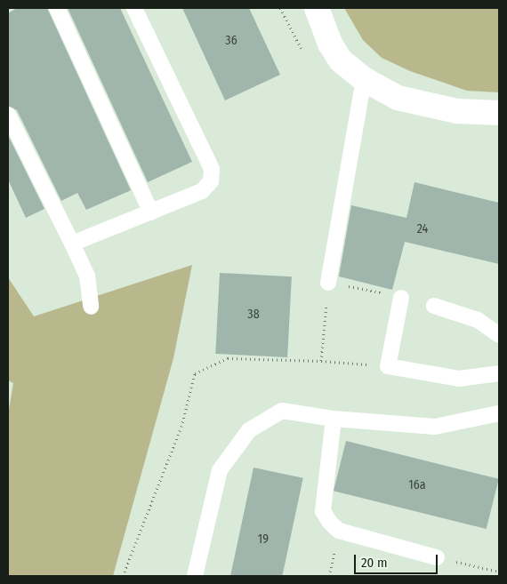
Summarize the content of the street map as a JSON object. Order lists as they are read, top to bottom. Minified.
{"house_numbers":["36","24","38","16а","19"],"scale_bar":"20 m"}
